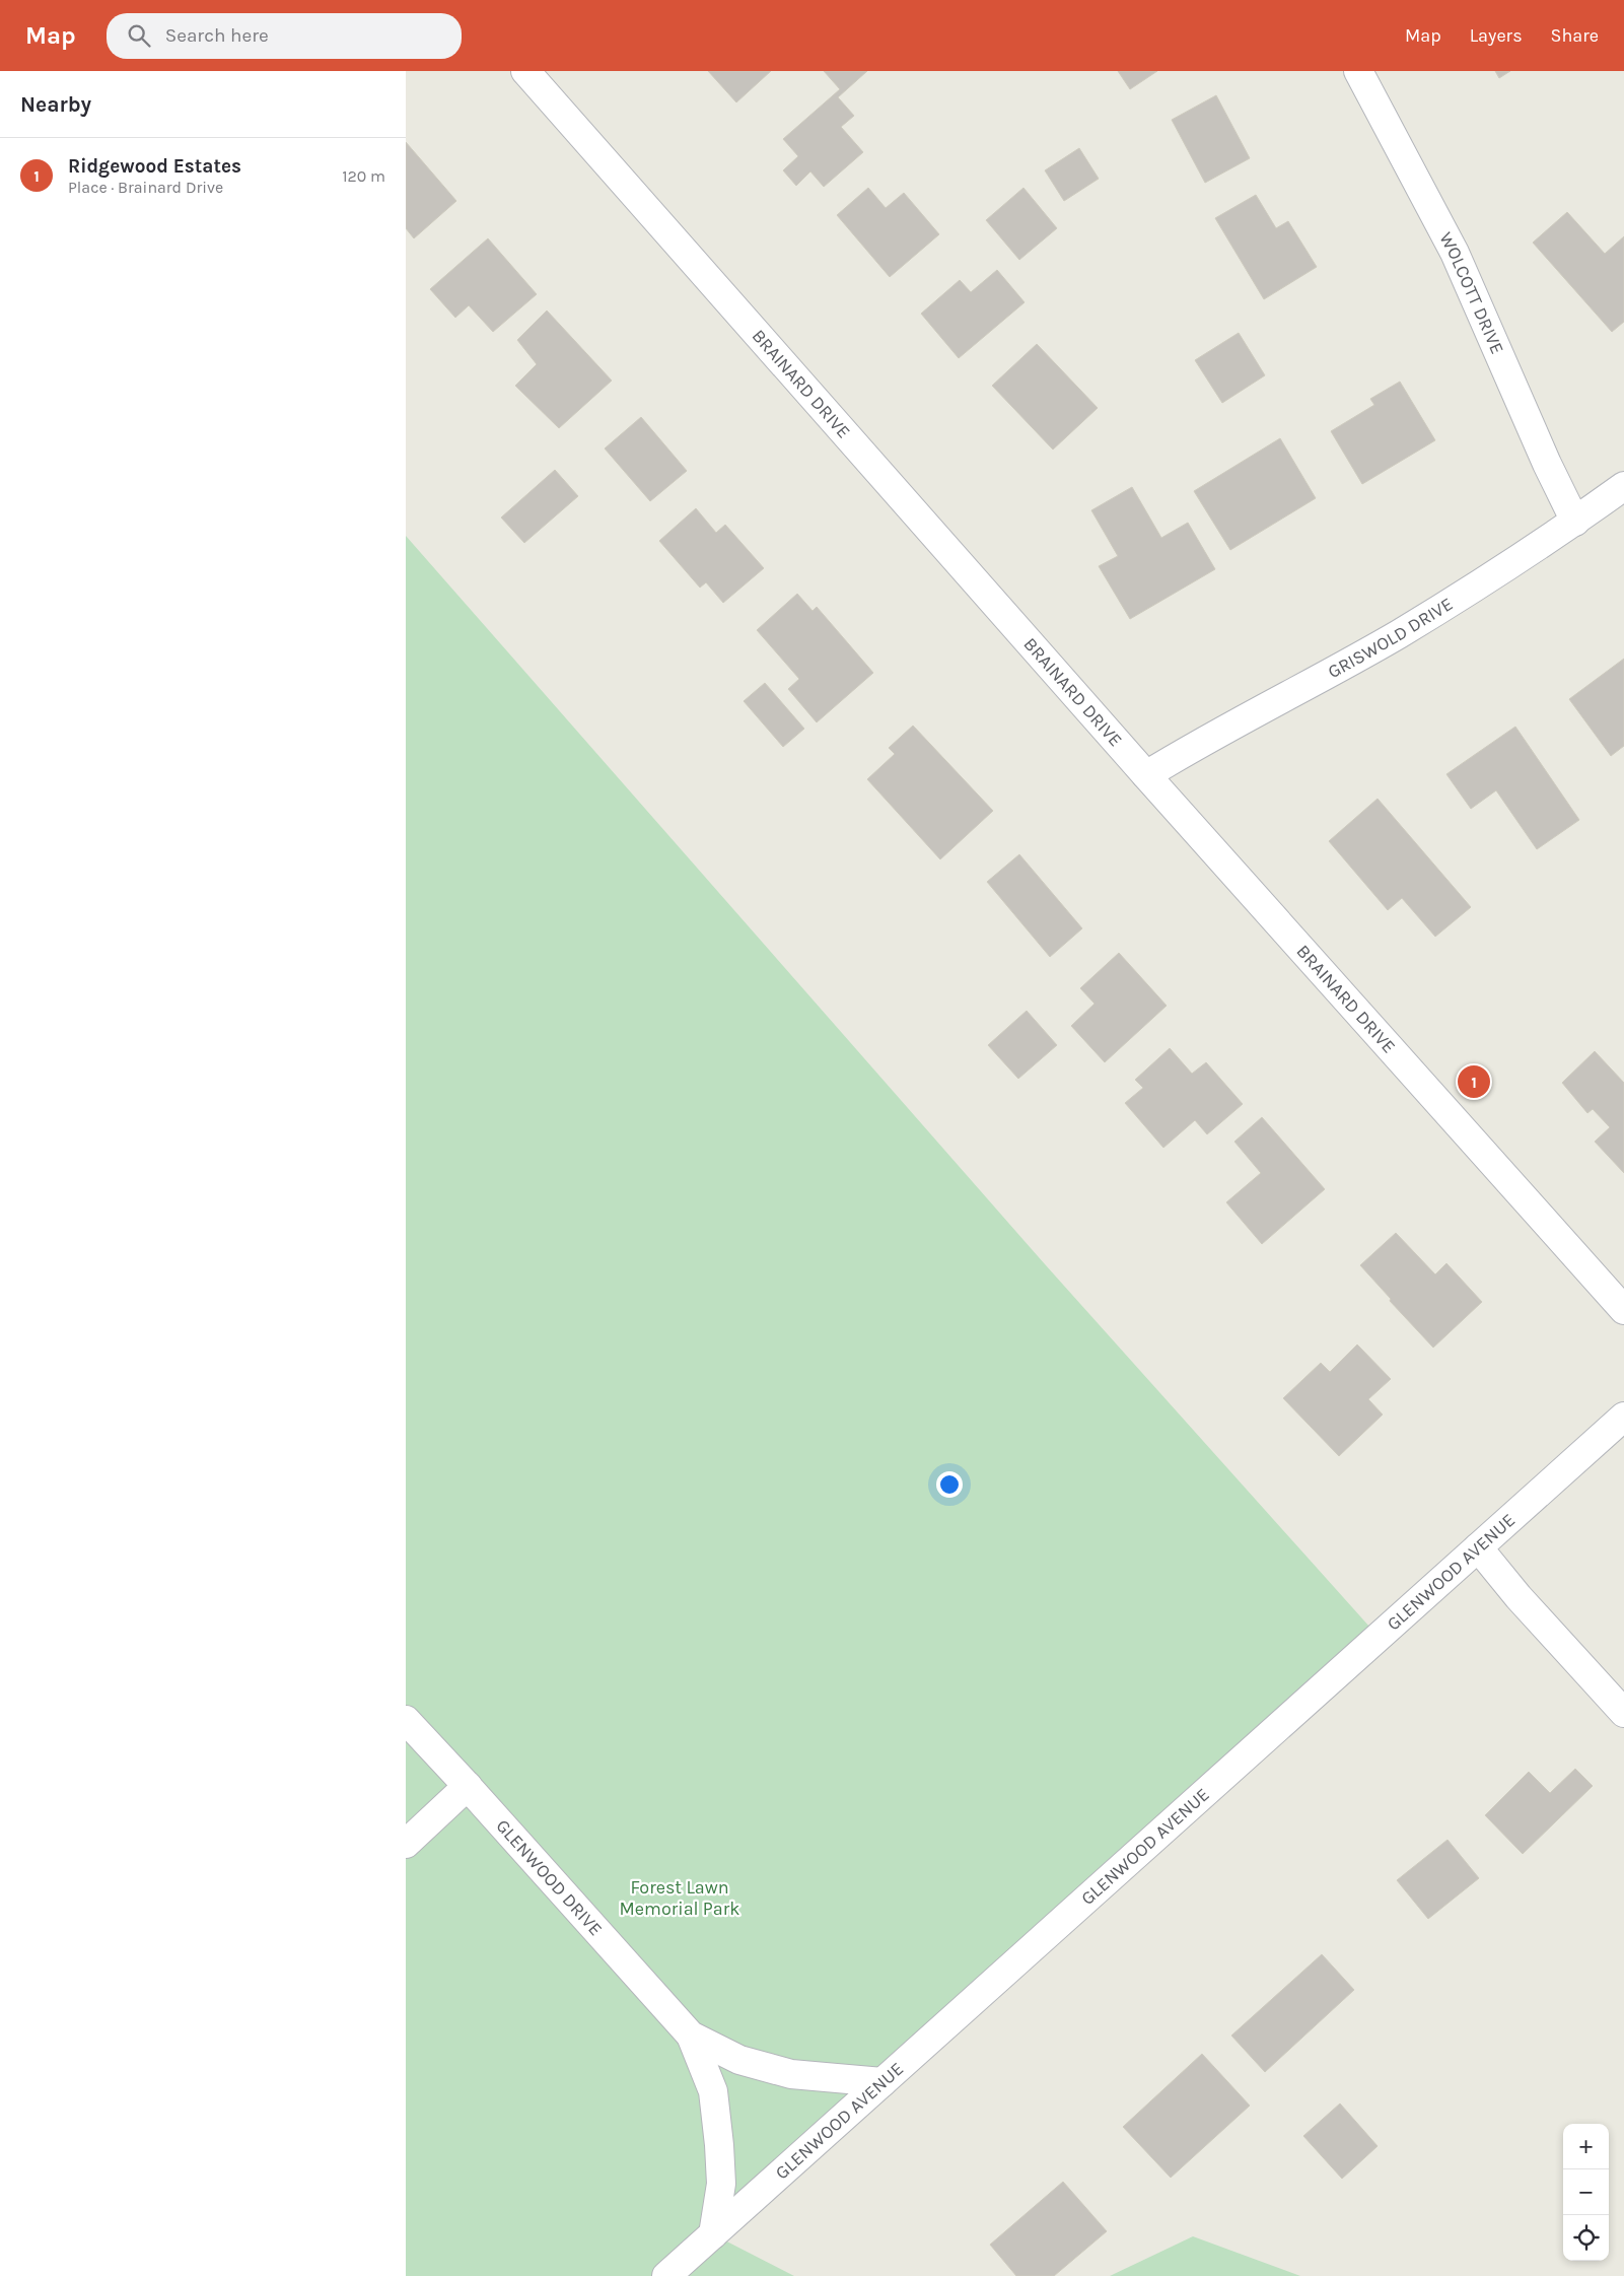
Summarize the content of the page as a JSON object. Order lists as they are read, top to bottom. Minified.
{"streets":{"street":["WOLCOTT DRIVE","BRAINARD DRIVE","GRISWOLD DRIVE","GLENWOOD AVENUE","GLENWOOD DRIVE"]},"crossings":[["WOLCOTT DRIVE","GRISWOLD DRIVE"],["BRAINARD DRIVE","GRISWOLD DRIVE"],["GLENWOOD AVENUE","GLENWOOD DRIVE"]],"parks":["Forest Lawn Memorial Park"],"page":{"header":"Map","search":"Search here","nav":["Map","Layers","Share"],"heading":"Nearby","list":[{"mark":"1","name":"Ridgewood Estates","note":"Place · Brainard Drive","value":"120 m"}],"pins":"1","map_buttons":["+","−"]}}
